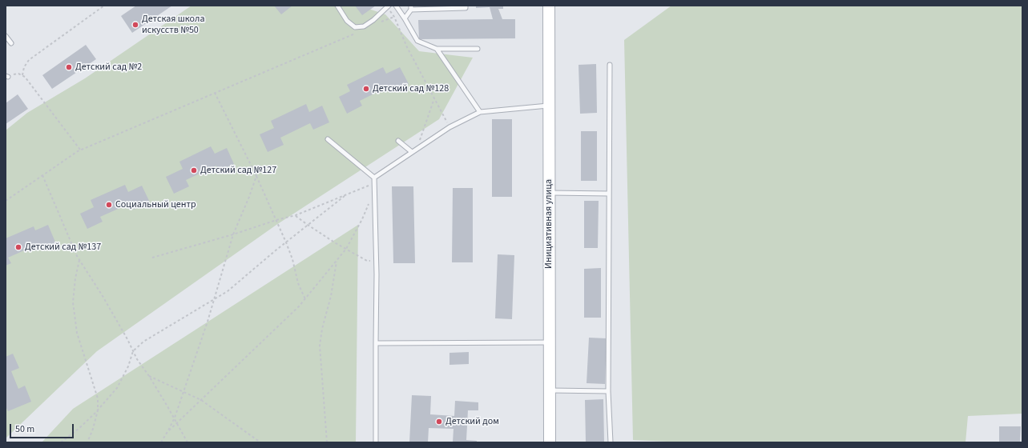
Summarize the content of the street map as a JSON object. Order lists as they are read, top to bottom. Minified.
{"streets":{"main road":["Инициативная улица"]},"places":["Детская школа искусств №50","Детский сад №2","Детский сад №128","Детский сад №127","Социальный центр","Детский сад №137","Детский дом"],"scale_bar":"50 m"}
